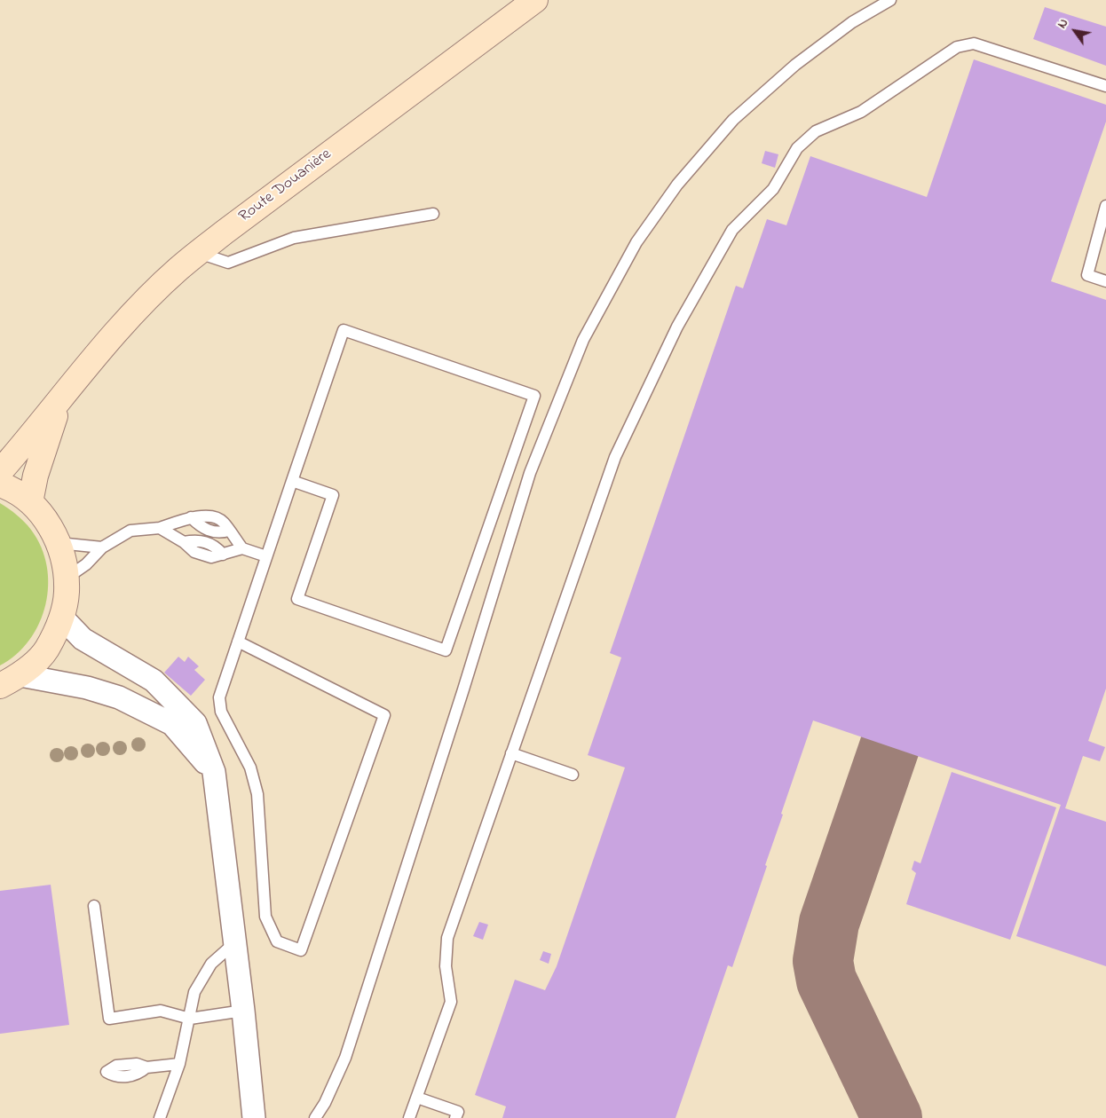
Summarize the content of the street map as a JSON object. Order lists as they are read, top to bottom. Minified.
{"streets":{"main road":["Route Douanière"]},"north":"top left"}
